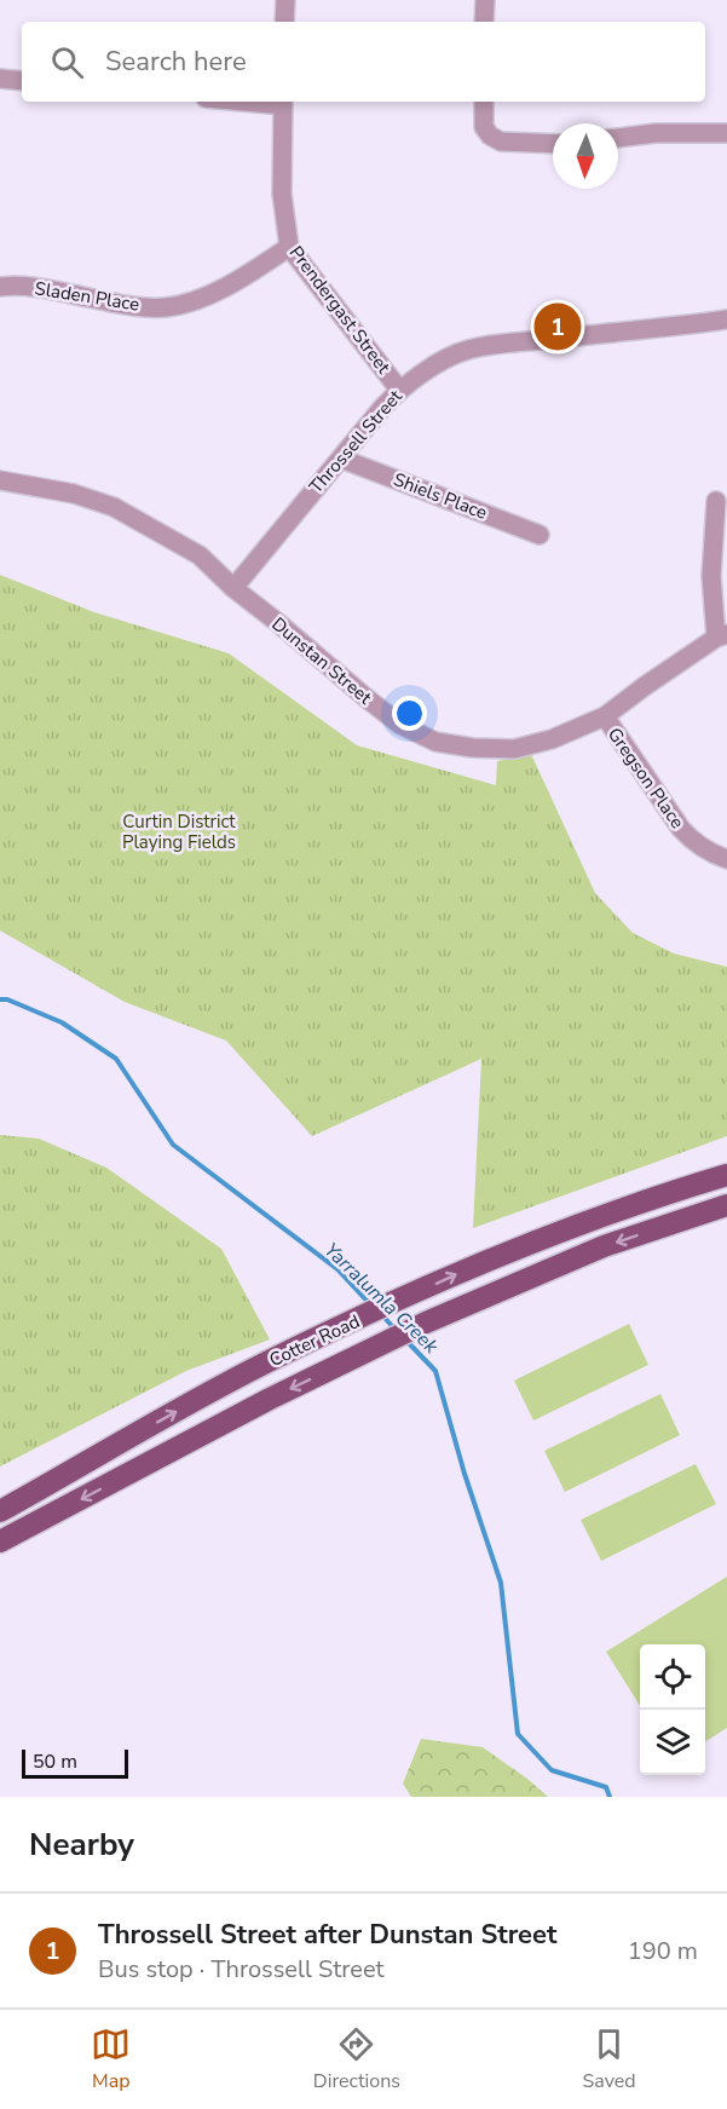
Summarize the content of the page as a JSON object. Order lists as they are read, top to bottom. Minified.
{"streets":{"main road":["Cotter Road"],"street":["Sladen Place","Prendergast Street","Throssell Street","Shiels Place","Dunstan Street","Gregson Place"]},"crossings":[["Sladen Place","Prendergast Street"],["Prendergast Street","Throssell Street"],["Throssell Street","Shiels Place"],["Throssell Street","Dunstan Street"],["Dunstan Street","Gregson Place"]],"water":["Yarralumla Creek"],"parks":["Curtin District Playing Fields"],"scale_bar":"50 m","north":"bottom","page":{"search":"Search here","pins":"1","scale":"50 m","heading":"Nearby","list":[{"mark":"1","name":"Throssell Street after Dunstan Street","note":"Bus stop · Throssell Street","value":"190 m"}],"nav":["Map","Directions","Saved"]}}
